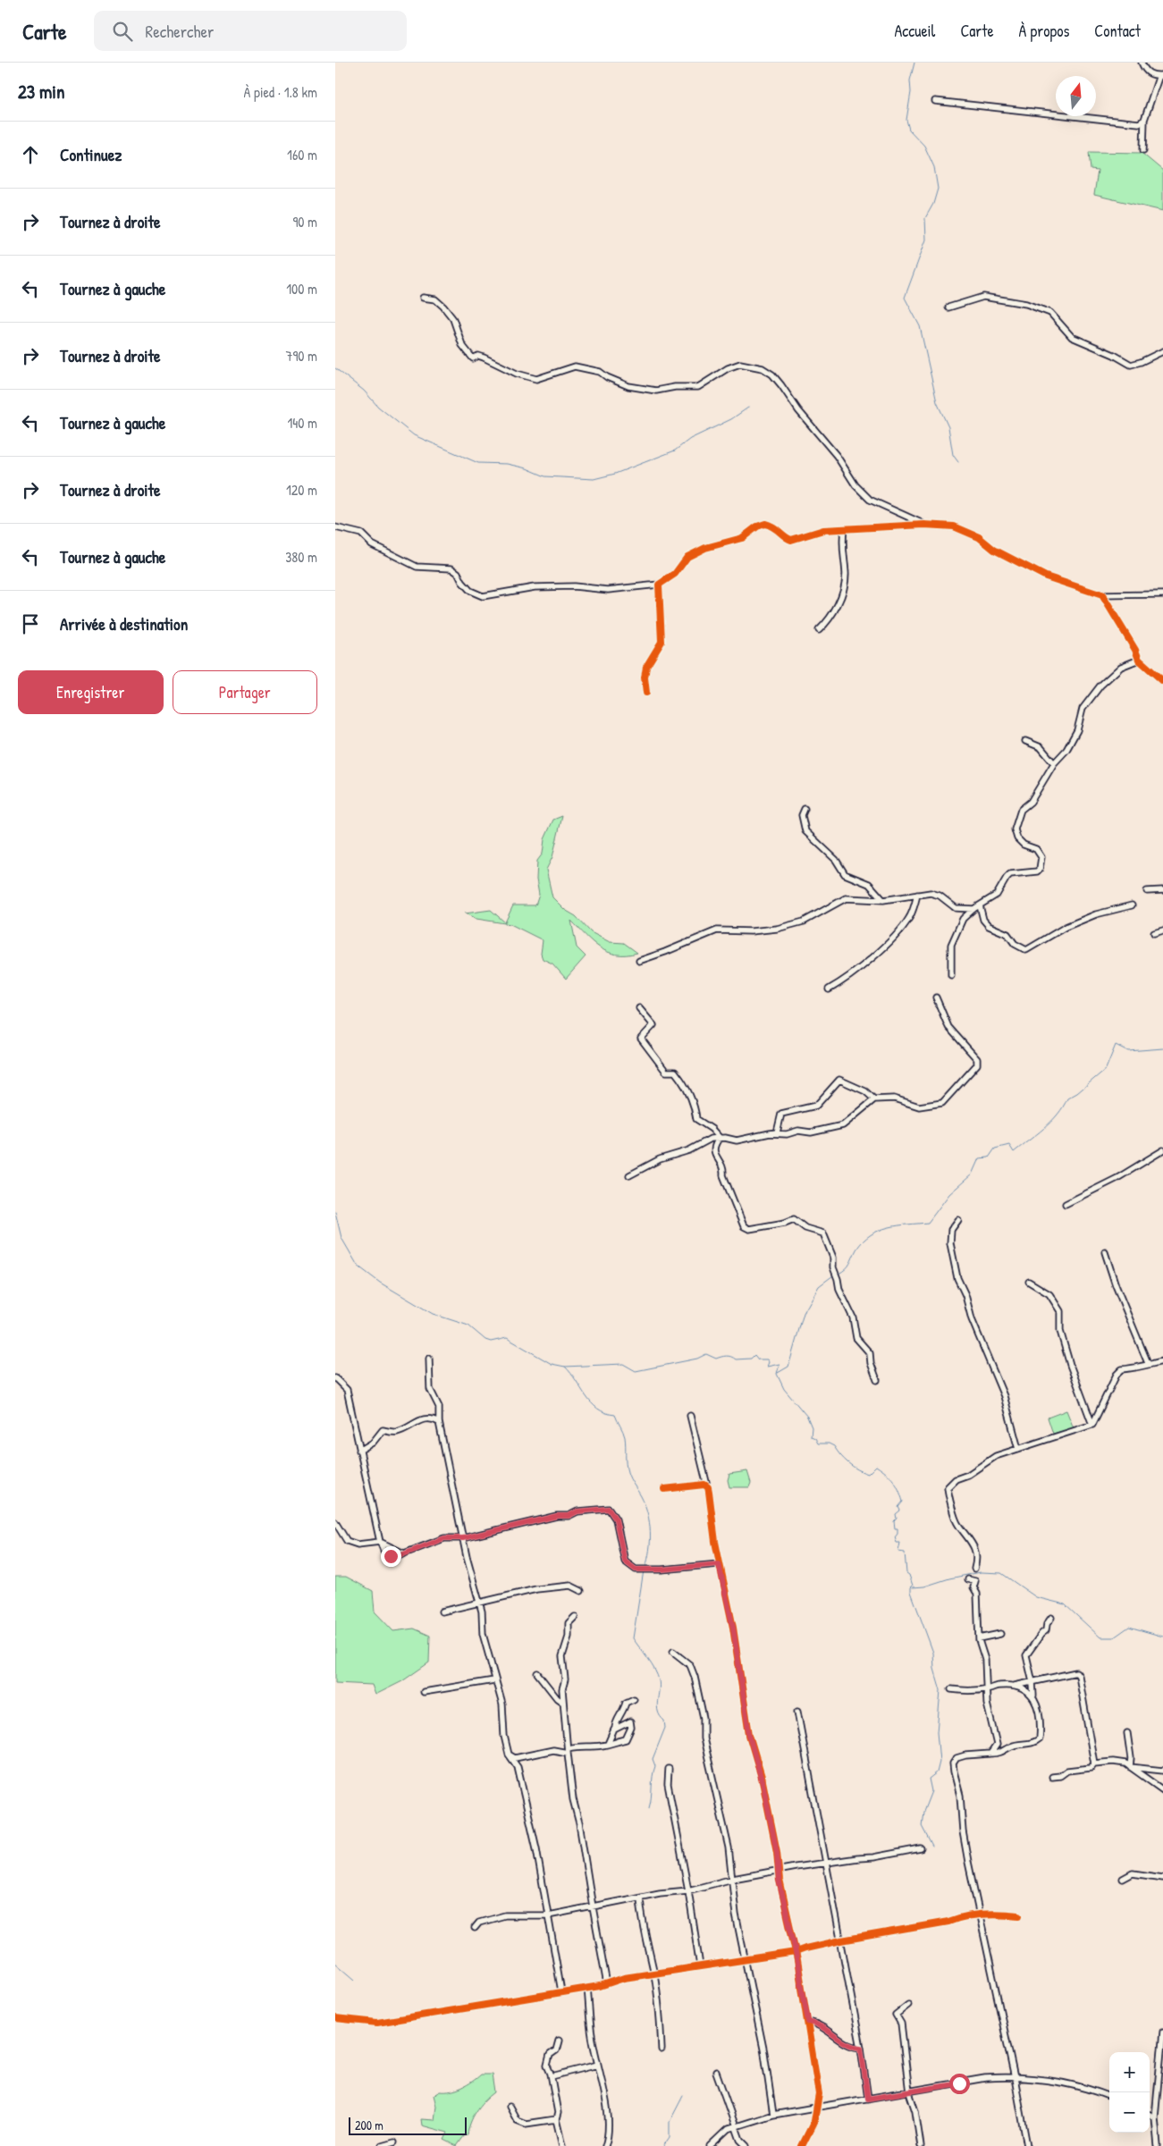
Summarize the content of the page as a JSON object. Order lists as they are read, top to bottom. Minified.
{"scale_bar":"200 m","north":"top","page":{"header":"Carte","search":"Rechercher","nav":["Accueil","Carte","À propos","Contact"],"heading":["23 min","À pied · 1.8 km"],"list":[["Continuez","160 m"],["Tournez à droite","90 m"],["Tournez à gauche","100 m"],["Tournez à droite","790 m"],["Tournez à gauche","140 m"],["Tournez à droite","120 m"],["Tournez à gauche","380 m"],"Arrivée à destination"],"buttons":["Enregistrer","Partager"],"map_buttons":["+","−"],"scale":"200 m"}}
